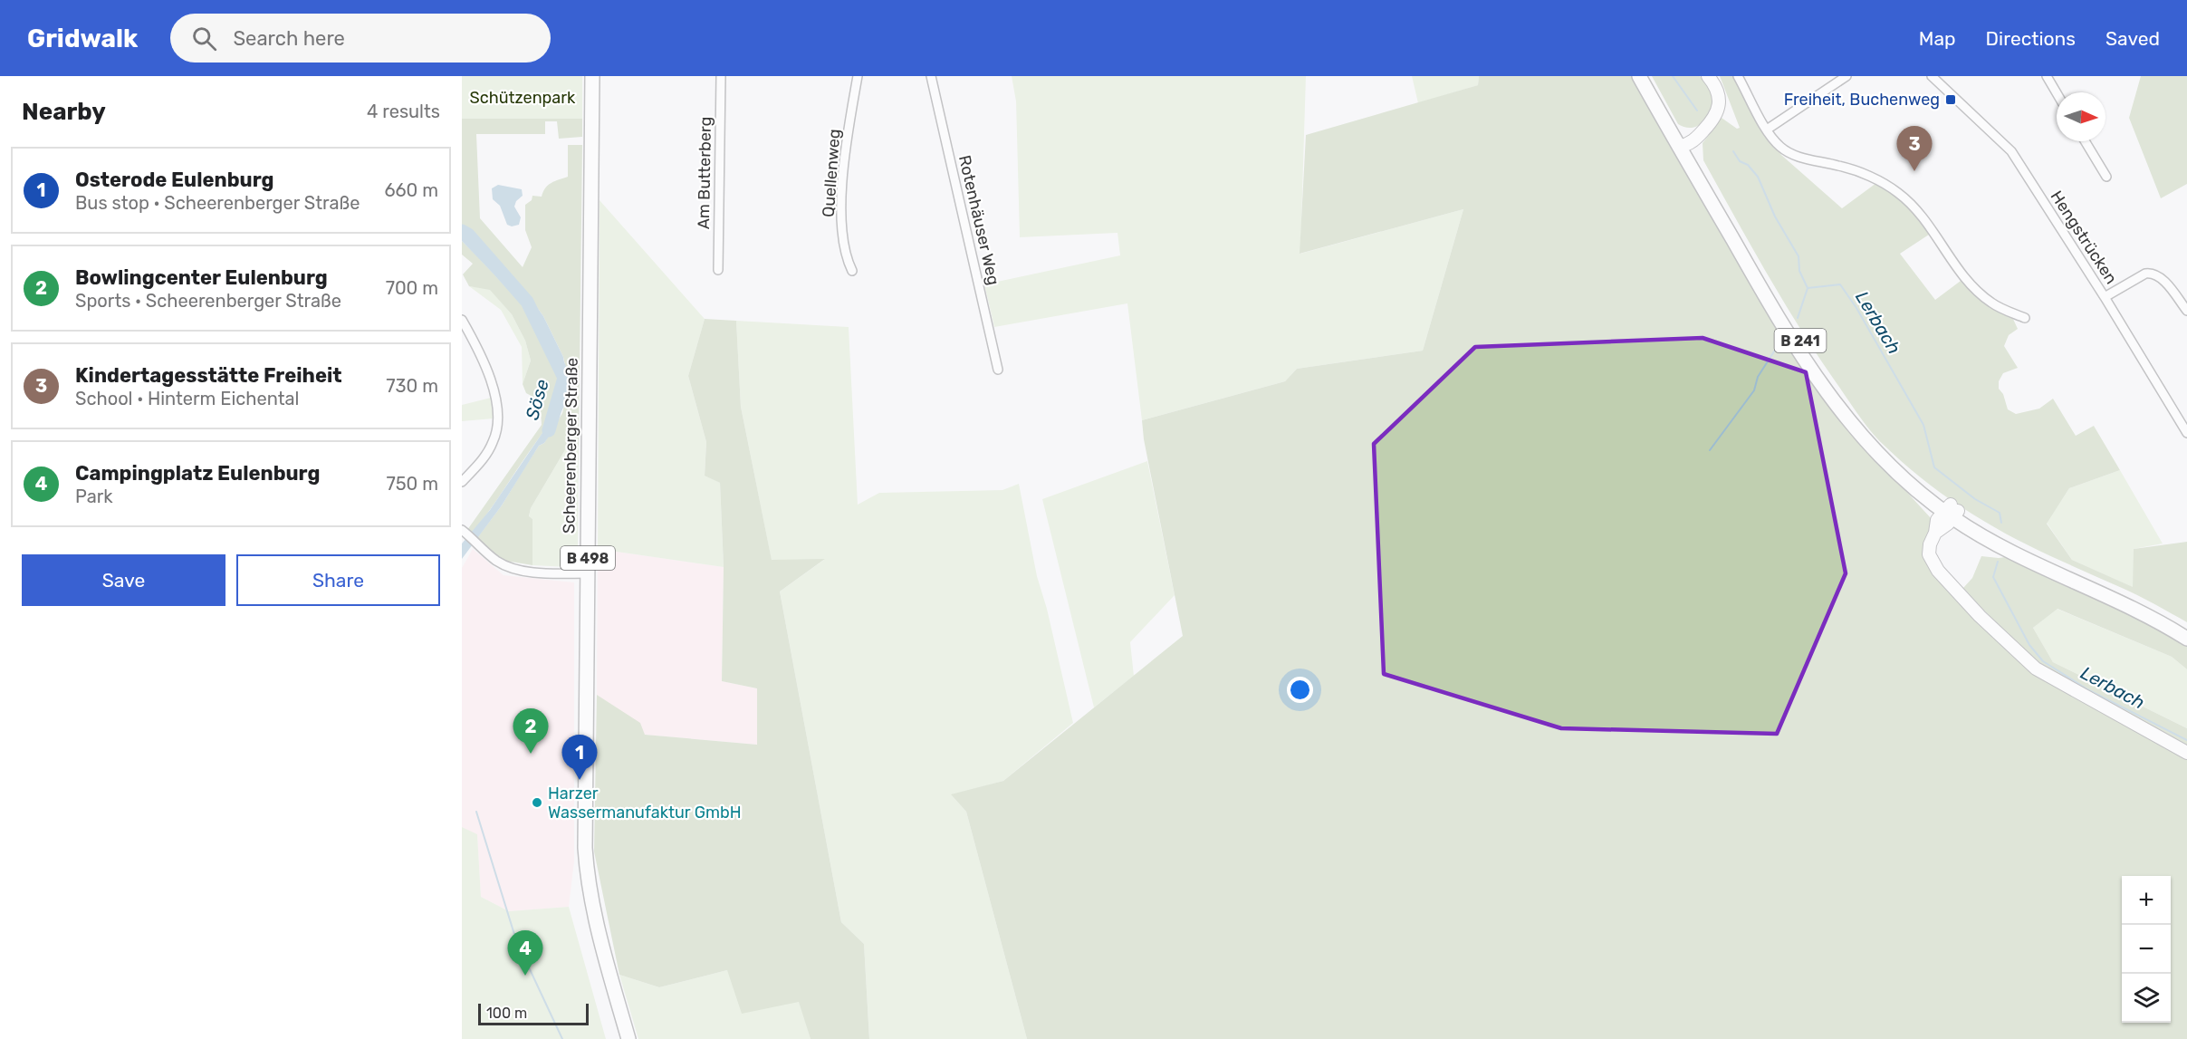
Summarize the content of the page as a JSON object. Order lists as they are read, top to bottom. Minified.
{"streets":{"main road":["B 241","Scheerenberger Straße","B 498"],"street":["Am Butterberg","Quellenweg","Rotenhäuser Weg","Hengstrücken"]},"water":["Lerbach","Söse"],"parks":["Schützenpark"],"places":{"transit":["Freiheit, Buchenweg"],"other":["Harzer Wassermanufaktur GmbH"]},"scale_bar":"100 m","north":"right","page":{"header":"Gridwalk","search":"Search here","nav":["Map","Directions","Saved"],"heading":["Nearby","4 results"],"pins":["3","2","1","4"],"list":[{"mark":"1","name":"Osterode Eulenburg","note":"Bus stop · Scheerenberger Straße","value":"660 m"},{"mark":"2","name":"Bowlingcenter Eulenburg","note":"Sports · Scheerenberger Straße","value":"700 m"},{"mark":"3","name":"Kindertagesstätte Freiheit","note":"School · Hinterm Eichental","value":"730 m"},{"mark":"4","name":"Campingplatz Eulenburg","note":"Park","value":"750 m"}],"buttons":["Save","Share"],"map_buttons":["+","−"],"scale":"100 m"}}
